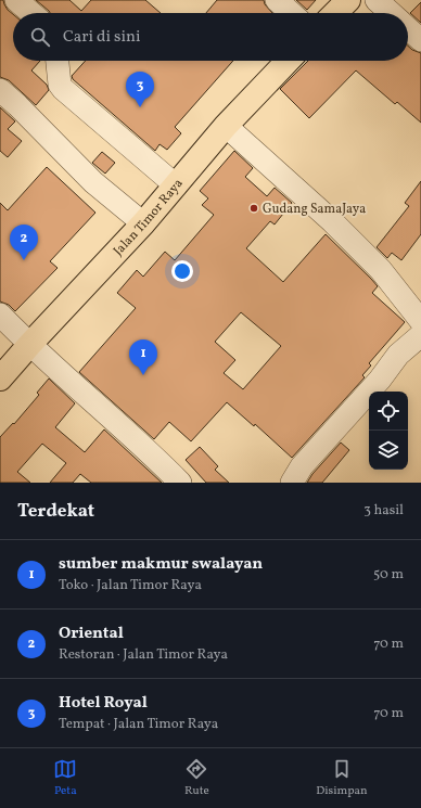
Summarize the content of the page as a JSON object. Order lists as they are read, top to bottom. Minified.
{"streets":{"highway":["Jalan Timor Raya"]},"places":["Gudang SamaJaya"],"page":{"search":"Cari di sini","pins":["3","2","1"],"heading":["Terdekat","3 hasil"],"list":[{"mark":"1","name":"sumber makmur swalayan","note":"Toko · Jalan Timor Raya","value":"50 m"},{"mark":"2","name":"Oriental","note":"Restoran · Jalan Timor Raya","value":"70 m"},{"mark":"3","name":"Hotel Royal","note":"Tempat · Jalan Timor Raya","value":"70 m"}],"nav":["Peta","Rute","Disimpan"]}}
